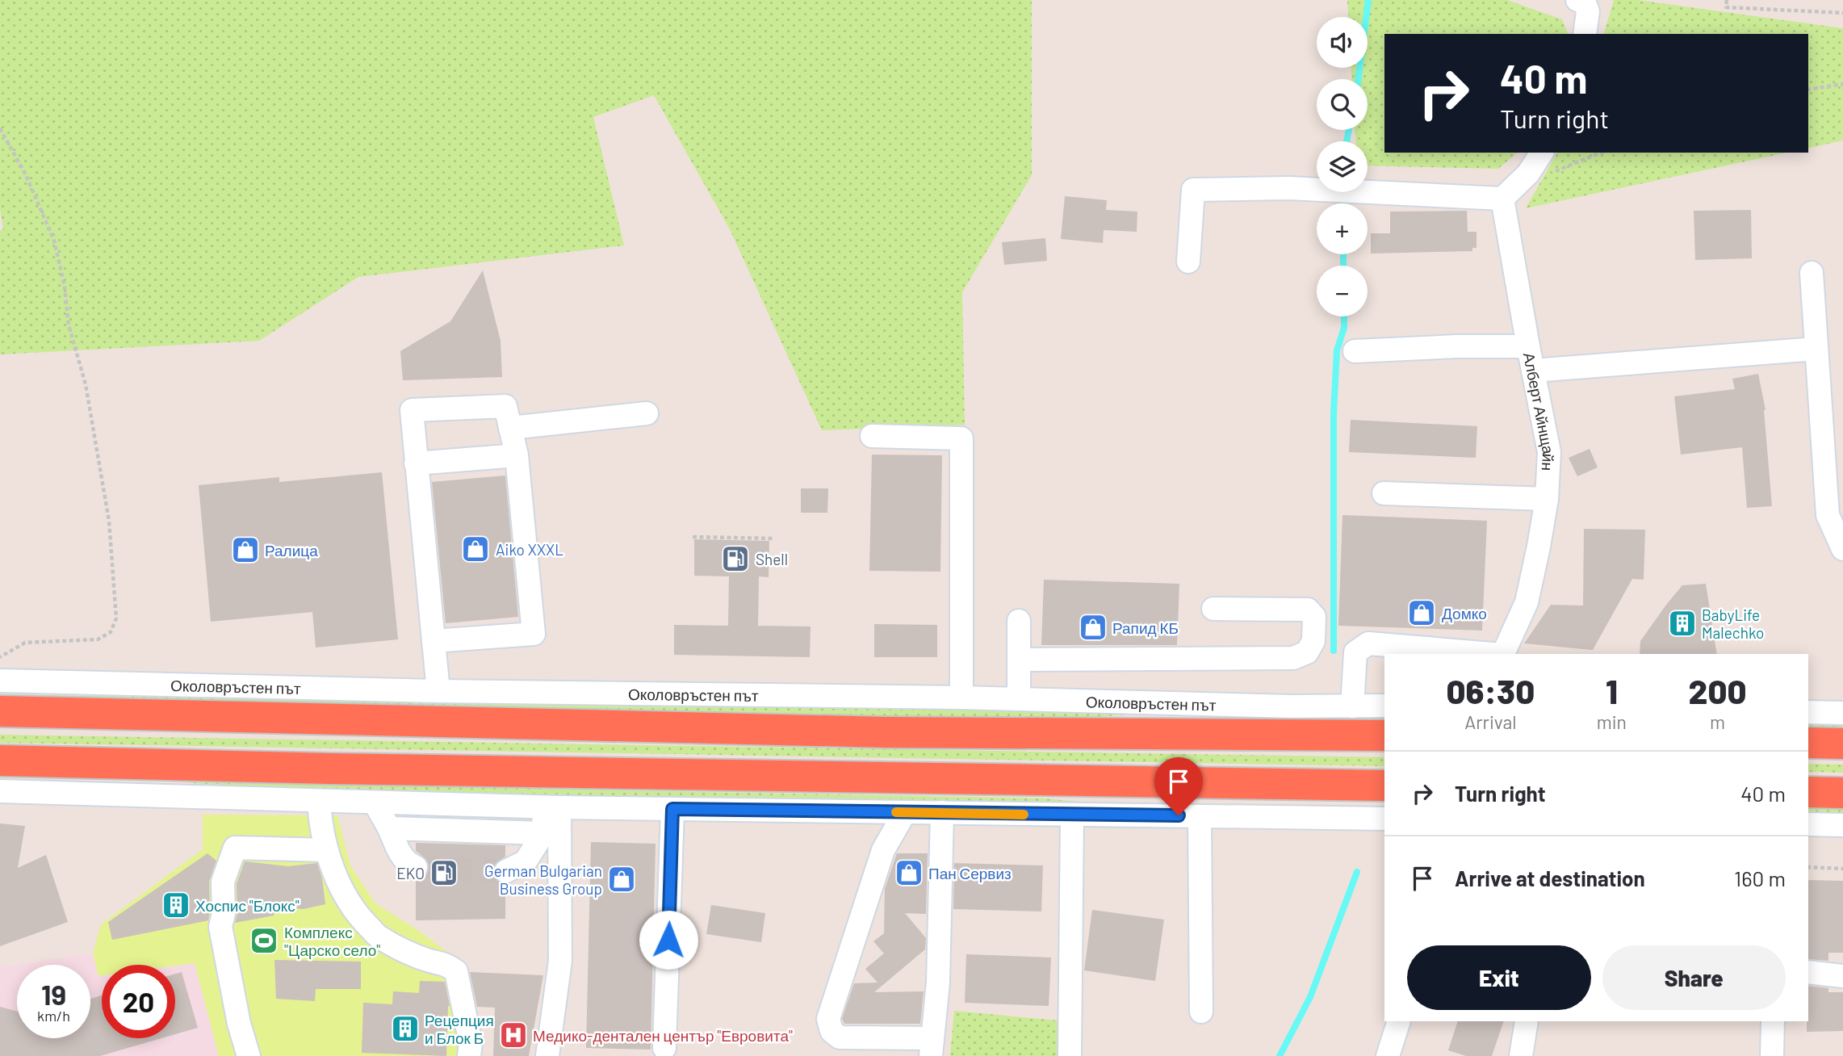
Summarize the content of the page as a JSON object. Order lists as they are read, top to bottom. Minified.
{"streets":{"highway":["Околовръстен път"],"street":["Алберт Айнщайн"]},"places":{"shop":["Aiko XXXL","Ралица","Домко","Рапид КБ","Пан Сервиз","German Bulgarian Business Group"],"fuel station":["Shell","EKO"],"building":["BabyLife Malechko","Хоспис \"Блокс\"","Рецепция и Блок Б"],"sports":["Комплекс \"Царско село\""],"hospital":["Медико-дентален център \"Евровита\""]},"page":{"map_buttons":["+","−"],"turn":["40 m","Turn right"],"eta":["06:30","Arrival","1","min","200","m"],"list":[{"name":"Turn right","value":"40 m"},{"name":"Arrive at destination","value":"160 m"}],"buttons":["Exit","Share"],"speed":"19 km/h","limit":"20"}}
